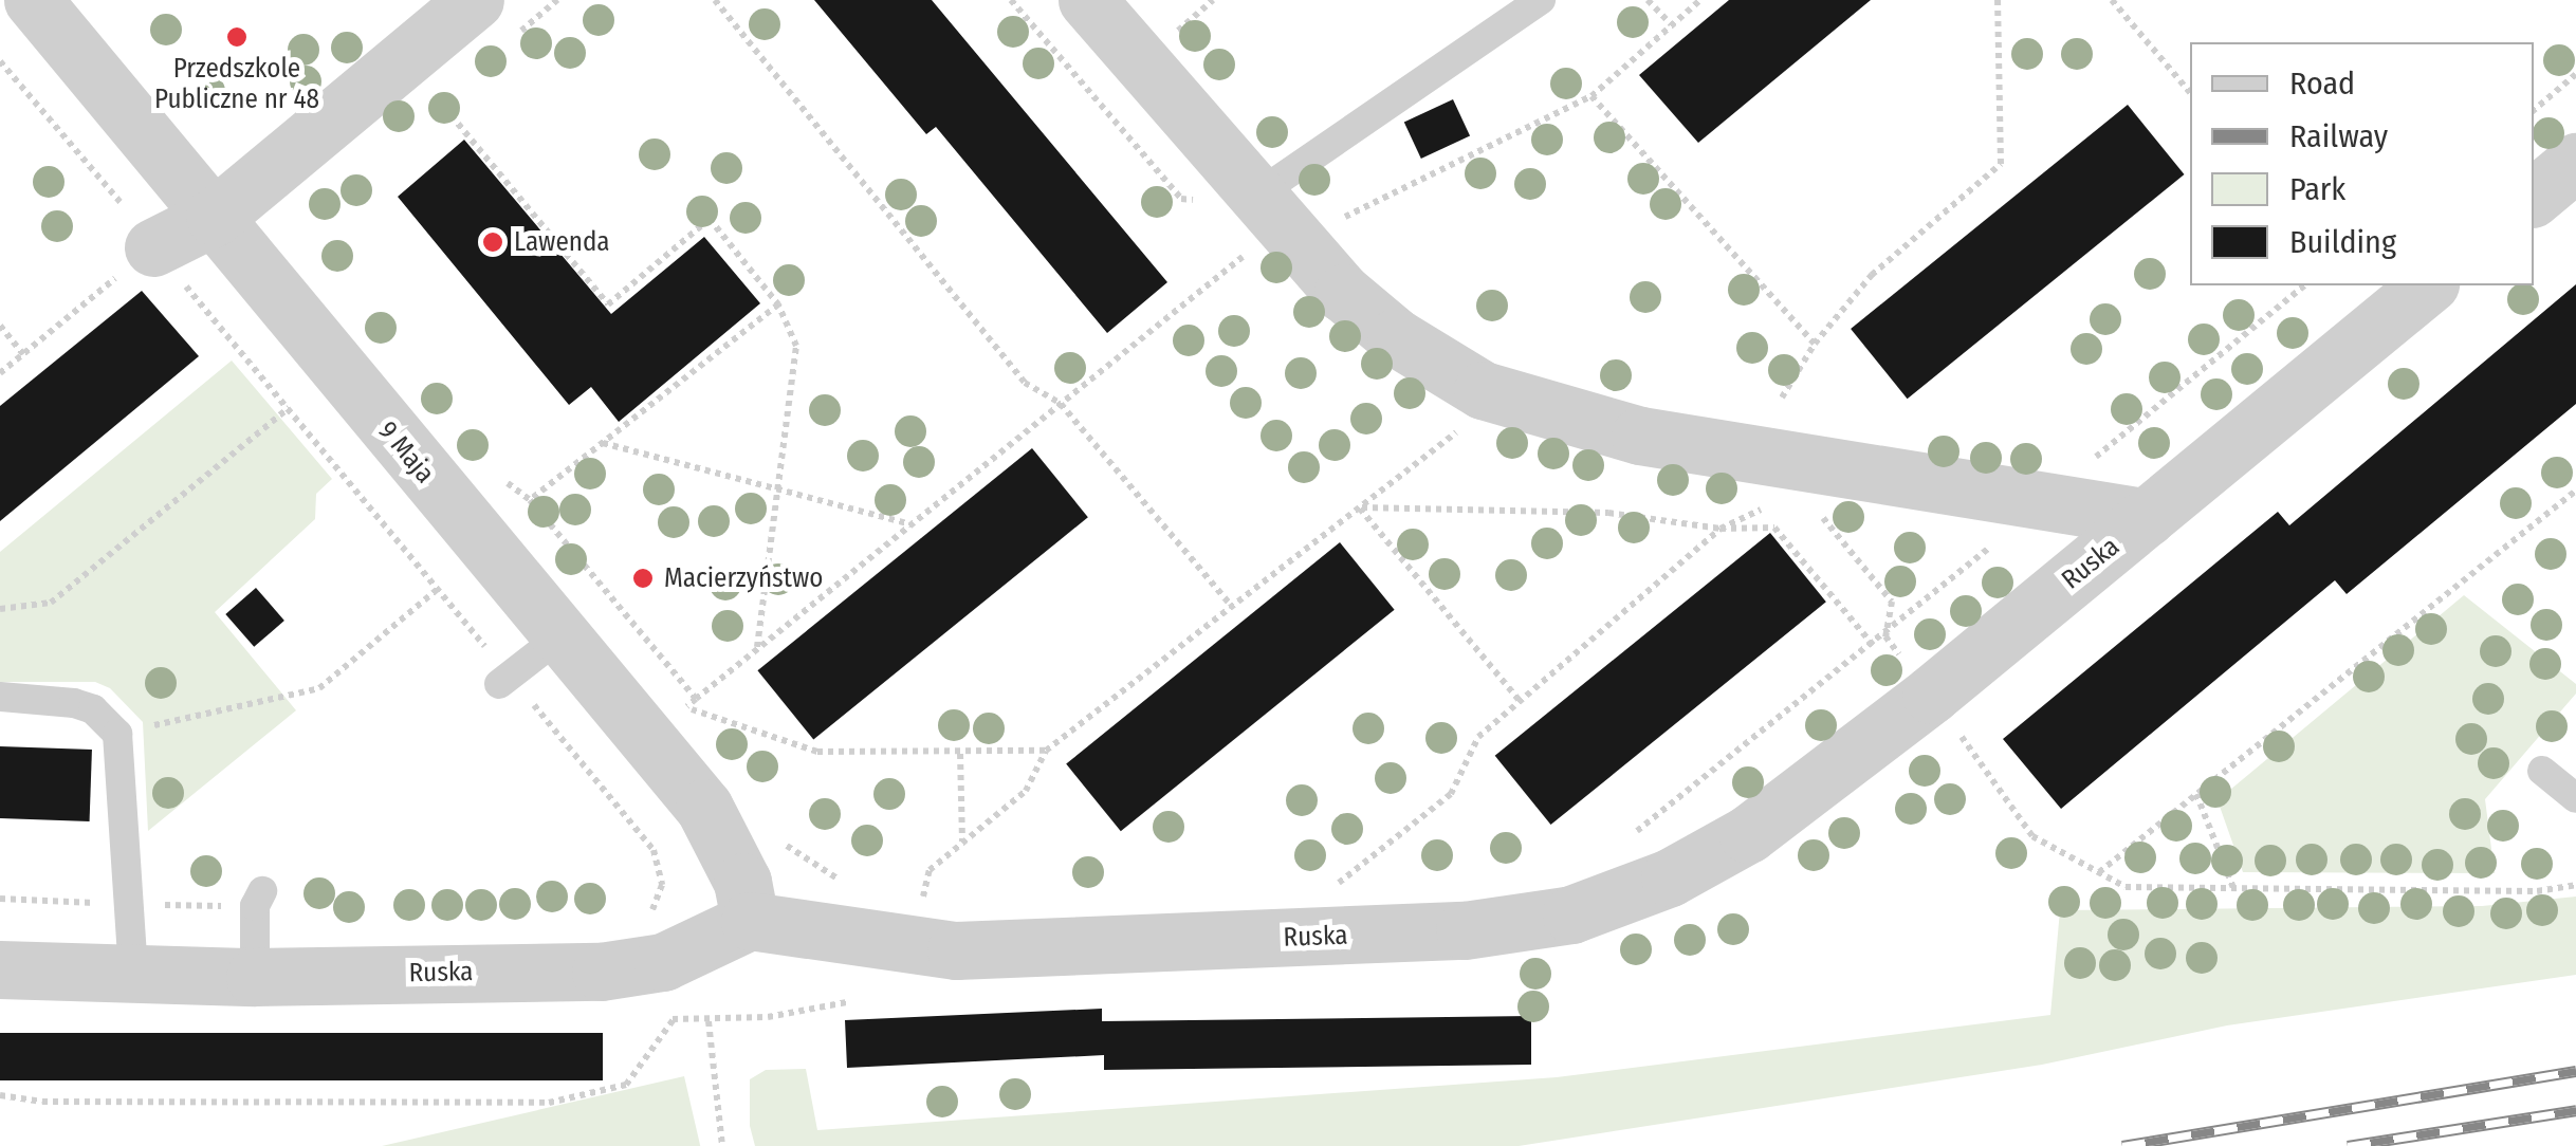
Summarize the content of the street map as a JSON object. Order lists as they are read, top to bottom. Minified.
{"streets":{"street":["9 Maja","Ruska"]},"crossings":[["9 Maja","Ruska"]],"places":["Przedszkole Publiczne nr 48","Lawenda","Macierzyństwo"],"legend":["Road","Railway","Park","Building"]}
